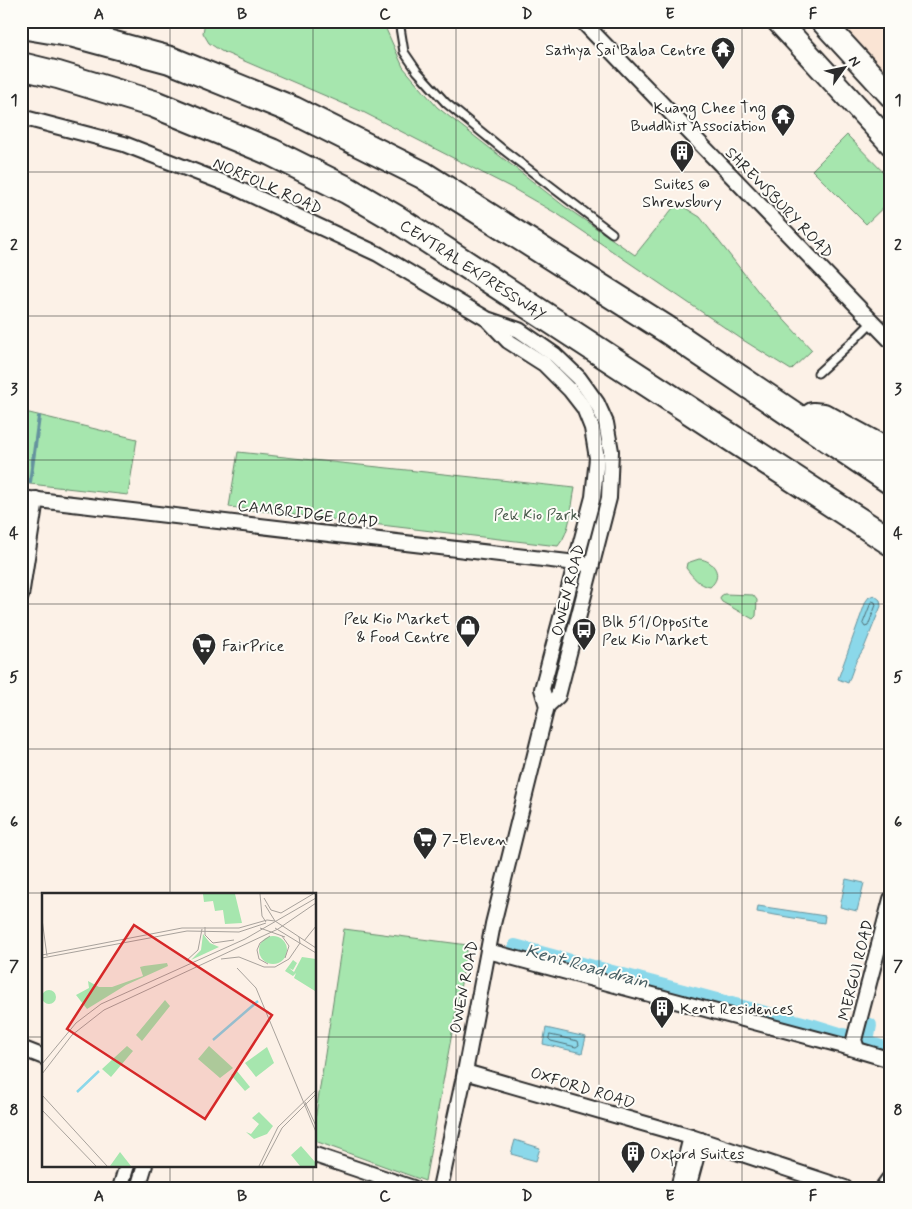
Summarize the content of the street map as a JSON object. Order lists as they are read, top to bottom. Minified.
{"streets":{"highway":["CENTRAL EXPRESSWAY"],"street":["NORFOLK ROAD","SHREWSBURY ROAD","CAMBRIDGE ROAD","OWEN ROAD","MERGUI ROAD","OXFORD ROAD"]},"crossings":[["NORFOLK ROAD","OWEN ROAD"],["CAMBRIDGE ROAD","OWEN ROAD"],["OWEN ROAD","OXFORD ROAD"]],"water":["Kent Road drain"],"parks":["Pek Kio Park"],"places":{"temple":["Sathya Sai Baba Centre","Kuang Chee Tng Buddhist Association"],"building":["Suites @ Shrewsbury","Kent Residences","Oxford Suites"],"shop":["Pek Kio Market & Food Centre"],"bus stop":["Blk 51/Opposite Pek Kio Market"],"supermarket":["FairPrice","7-Eleven"]},"north":"top right","grid":{"columns":["A","B","C","D","E","F"],"rows":["1","2","3","4","5","6","7","8"]}}
